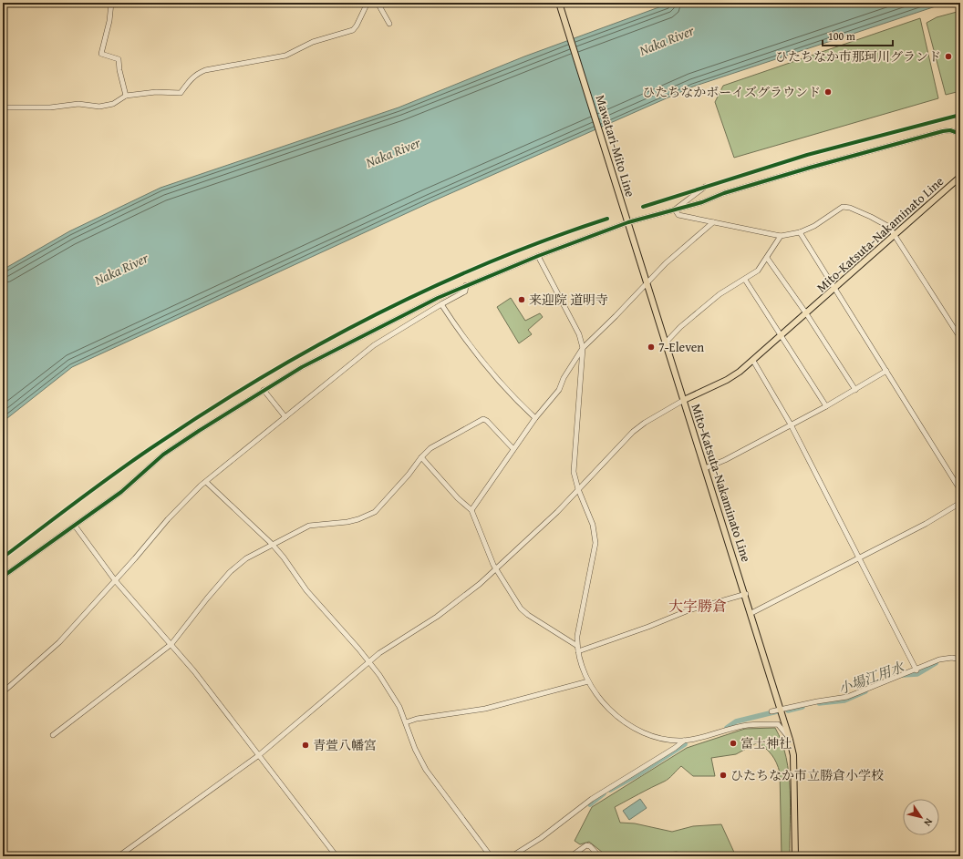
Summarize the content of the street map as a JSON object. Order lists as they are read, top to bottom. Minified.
{"streets":{"main road":["Mawatari-Mito Line","Mito-Katsuta-Nakaminato Line"]},"crossings":[["Mawatari-Mito Line","Mito-Katsuta-Nakaminato Line"]],"districts":["大字勝倉"],"water":["Naka River","小場江用水"],"places":["ひたちなか市那珂川グランド","ひたちなかボーイズグラウンド","来迎院 道明寺","7-Eleven","富士神社","青萱八幡宮","ひたちなか市立勝倉小学校"],"scale_bar":"100 m","north":"bottom right"}
